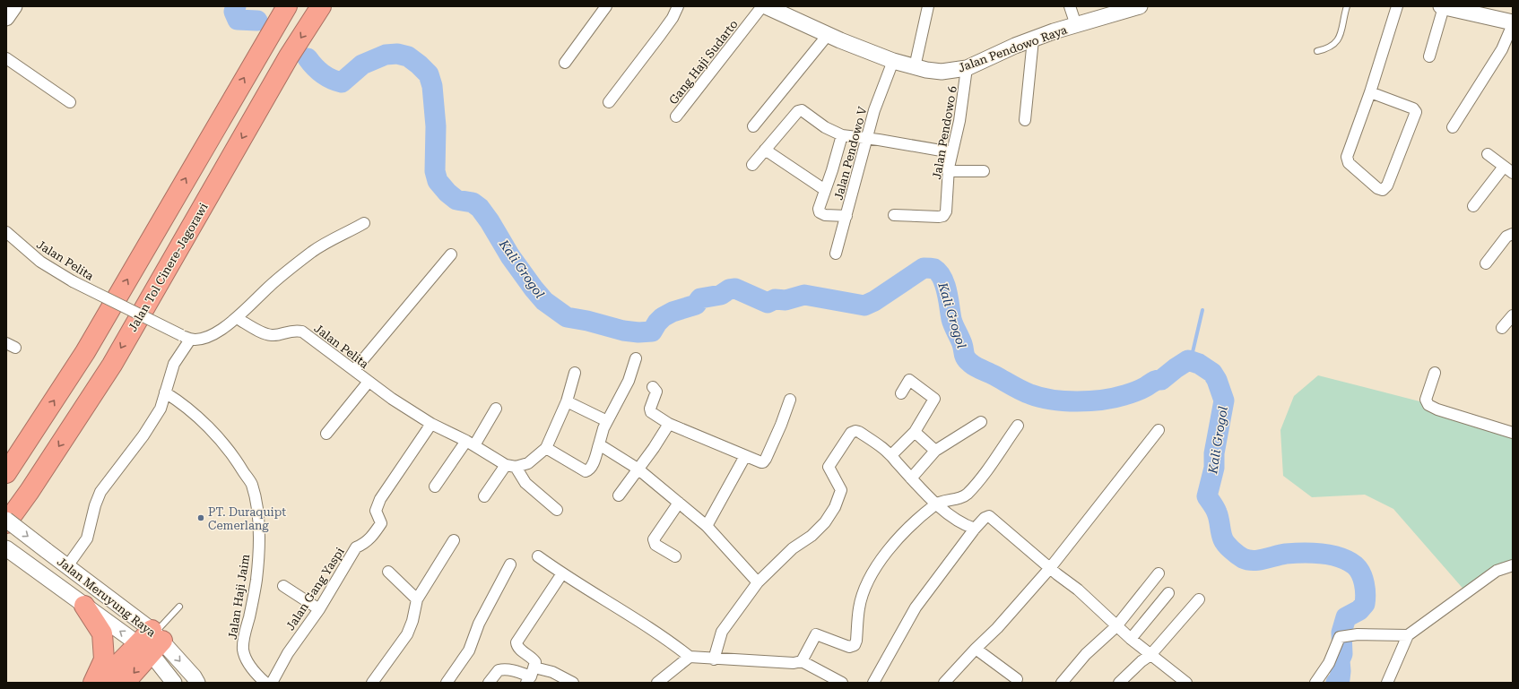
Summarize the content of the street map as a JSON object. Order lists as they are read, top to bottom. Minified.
{"streets":{"highway":["Jalan Tol Cinere-Jagorawi"],"street":["Jalan Pendowo Raya","Gang Haji Sudarto","Jalan Pendowo 6","Jalan Pendowo V","Jalan Pelita","Jalan Gang Yaspi","Jalan Meruyung Raya","Jalan Haji Jaim"]},"crossings":[["Jalan Pendowo Raya","Jalan Pendowo 6"],["Jalan Pendowo Raya","Jalan Pendowo V"],["Jalan Pelita","Jalan Gang Yaspi"]],"water":["Kali Grogol"],"places":["PT. Duraquipt Cemerlang"]}
